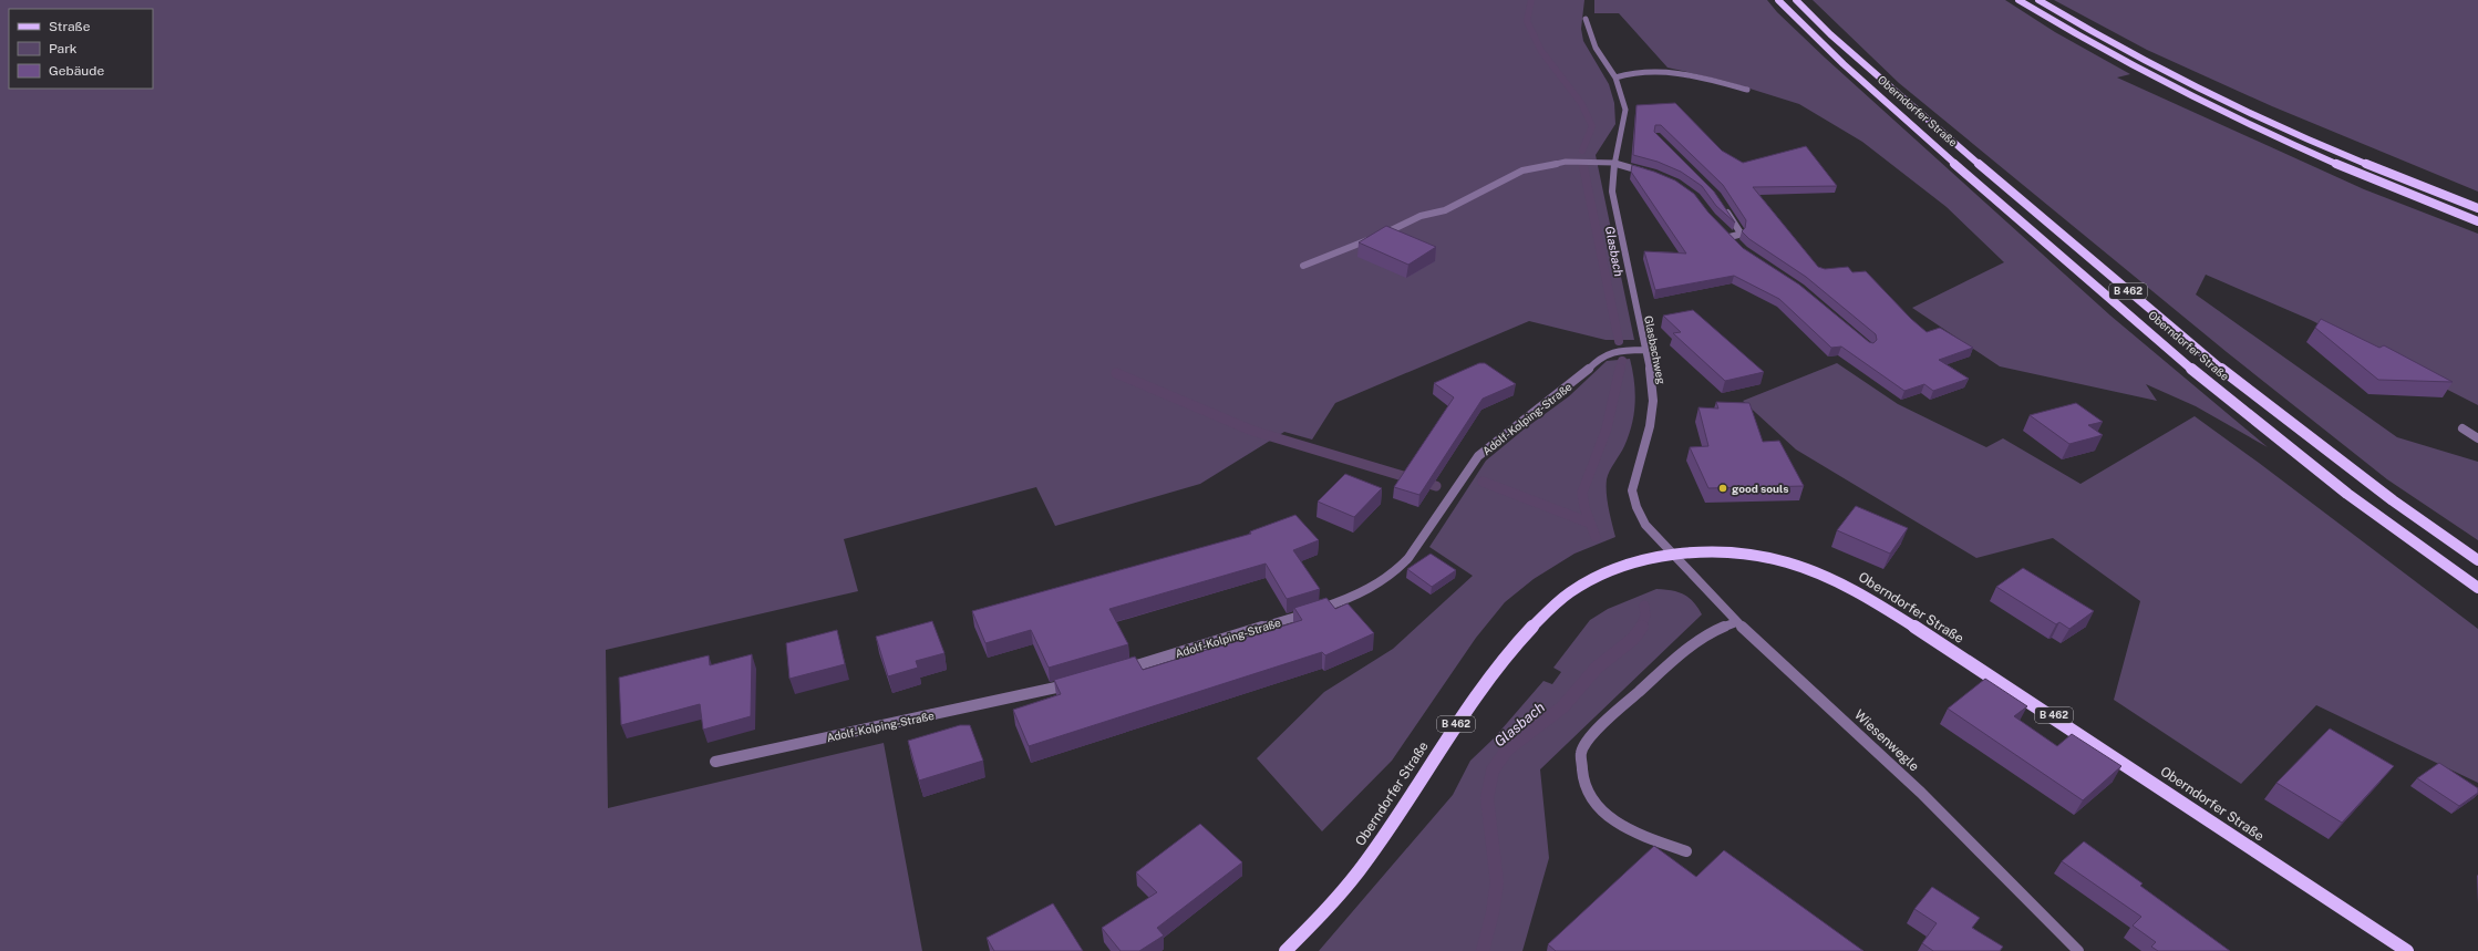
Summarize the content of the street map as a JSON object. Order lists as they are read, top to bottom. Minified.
{"streets":{"main road":["Oberndorfer Straße","B 462"],"street":["Glasbachweg","Adolf-Kolping-Straße","Wiesenwegle"]},"crossings":[["Oberndorfer Straße","Glasbachweg"],["Oberndorfer Straße","Wiesenwegle"],["Glasbachweg","Adolf-Kolping-Straße"],["Glasbachweg","Wiesenwegle"]],"water":["Glasbach"],"places":["good souls"],"legend":["Straße","Park","Gebäude"]}
